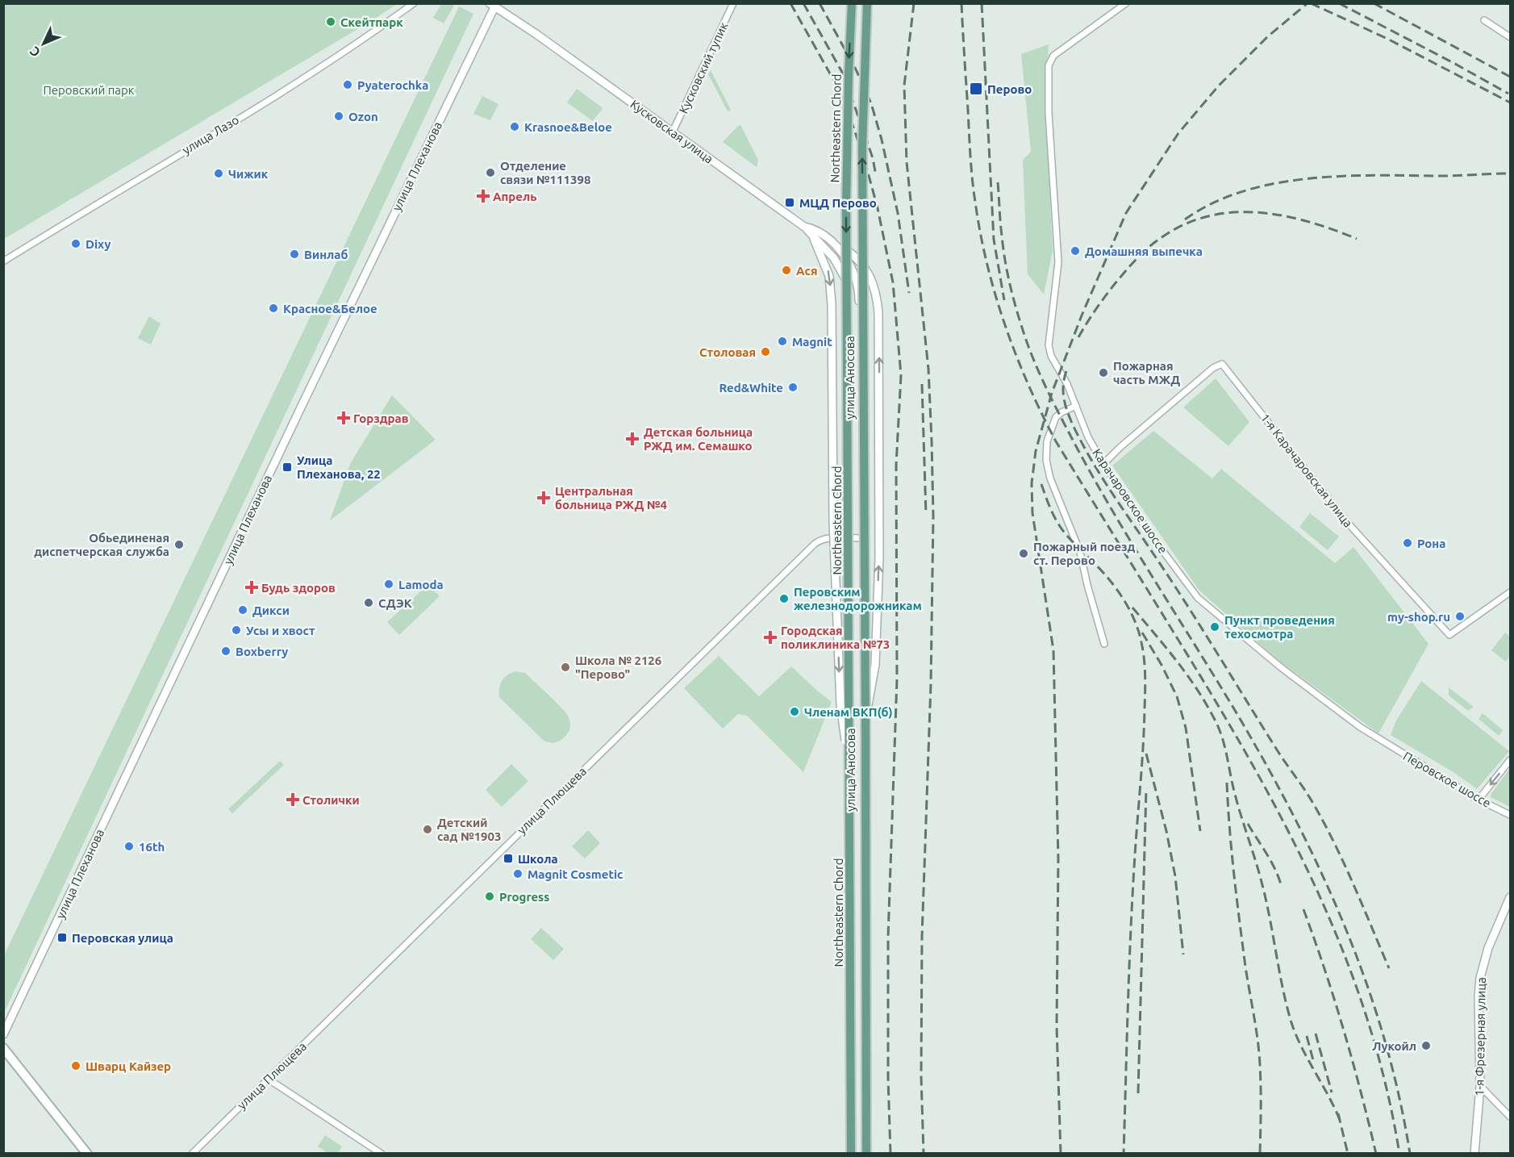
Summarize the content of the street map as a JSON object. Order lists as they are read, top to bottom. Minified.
{"streets":{"main road":["Northeastern Chord"],"street":["Кусковский тупик","Кусковская улица","улица Лазо","улица Плеханова","улица Аносова","1-я Карачаровская улица","Карачаровское шоссе","Перовское шоссе","улица Плющева","1-я Фрезерная улица"]},"crossings":[["Кусковский тупик","Кусковская улица"],["Northeastern Chord","улица Аносова"],["Кусковская улица","улица Плеханова"],["Кусковская улица","улица Аносова"],["улица Аносова","улица Плющева"],["1-я Карачаровская улица","Карачаровское шоссе"],["Карачаровское шоссе","Перовское шоссе"]],"parks":["Перовский парк"],"places":{"other":["Скейтпарк","Pyaterochka","Ozon","Krasnoe&Beloe","Отделение связи №111398","Чижик","Dixy","Домашняя выпечка","Винлаб","Ася","Красное&Белое","Magnit","Столовая","Пожарная часть МЖД","Red&White","Рона","Обьединеная диспетчерская служба","Пожарный поезд ст. Перово","Lamoda","Перовским железнодорожникам","СДЭК","Дикси","my-shop.ru","Пункт проведения техосмотра","Усы и хвост","Boxberry","Школа № 2126 \"Перово\"","Членам ВКП(б)","Детский сад №1903","16th","Magnit Cosmetic","Progress","Лукойл","Шварц Кайзер"],"transit":["Перово","МЦД Перово","Улица Плеханова, 22","Школа","Перовская улица"],"health":["Апрель","Горздрав","Детская больница РЖД им. Семашко","Центральная больница РЖД №4","Будь здоров","Городская поликлиника №73","Столички"]},"north":"bottom left"}
